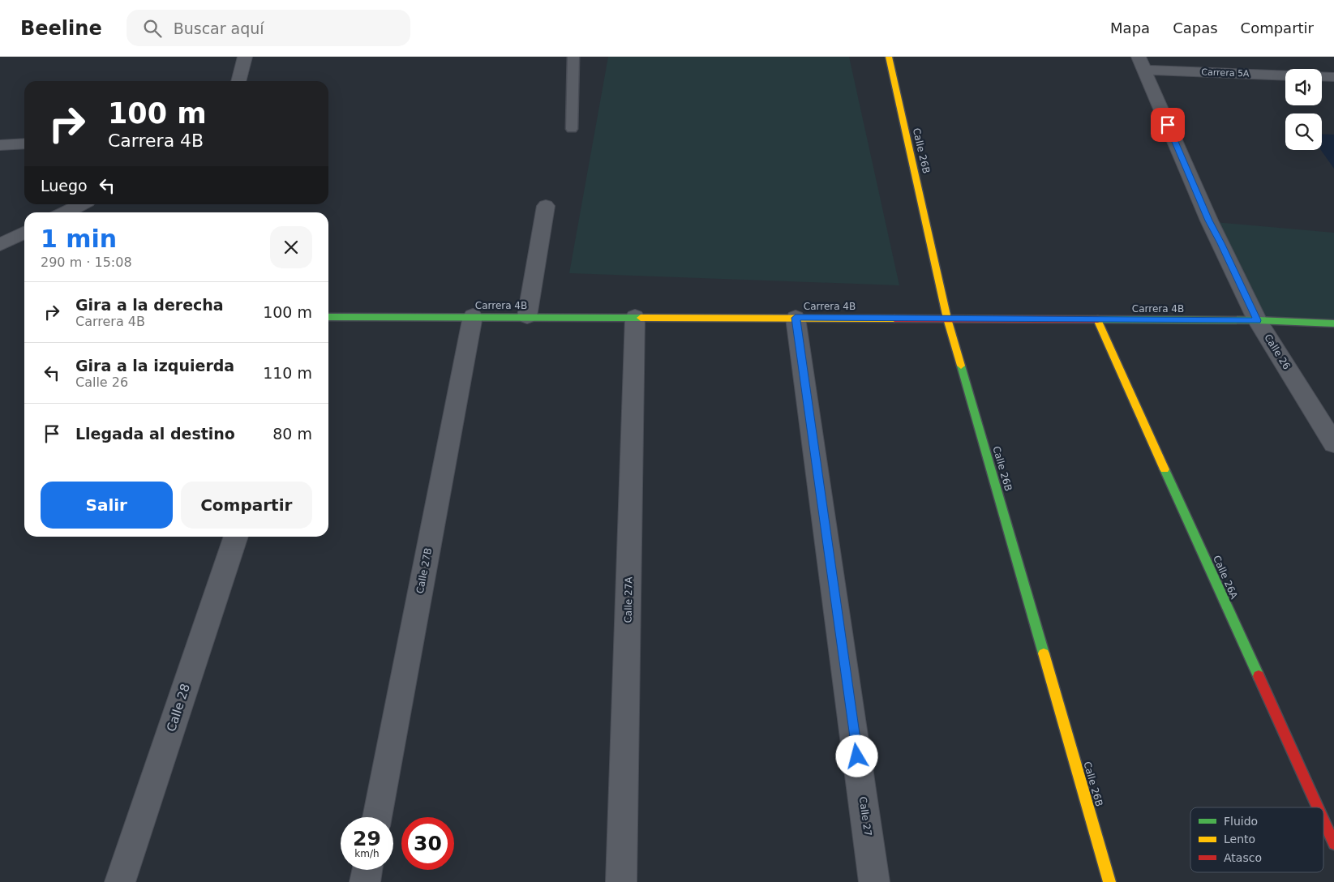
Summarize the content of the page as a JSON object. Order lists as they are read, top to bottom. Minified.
{"streets":{"street":["Carrera 5A","Calle 26B","Carrera 4B","Calle 26","Calle 27B","Calle 26A","Calle 27A","Calle 28","Calle 27"]},"crossings":[["Carrera 5A","Calle 26"],["Calle 26B","Carrera 4B"],["Carrera 4B","Calle 26"],["Carrera 4B","Calle 27B"],["Carrera 4B","Calle 26A"],["Carrera 4B","Calle 27A"],["Carrera 4B","Calle 27"]],"legend":["Fluido","Lento","Atasco"],"page":{"header":"Beeline","search":"Buscar aquí","nav":["Mapa","Capas","Compartir"],"turn":["100 m","Carrera 4B"],"then":"Luego","heading":["1 min","290 m · 15:08"],"list":[{"name":"Gira a la derecha","note":"Carrera 4B","value":"100 m"},{"name":"Gira a la izquierda","note":"Calle 26","value":"110 m"},{"name":"Llegada al destino","value":"80 m"}],"buttons":["Salir","Compartir"],"speed":"29 km/h","limit":"30"}}
